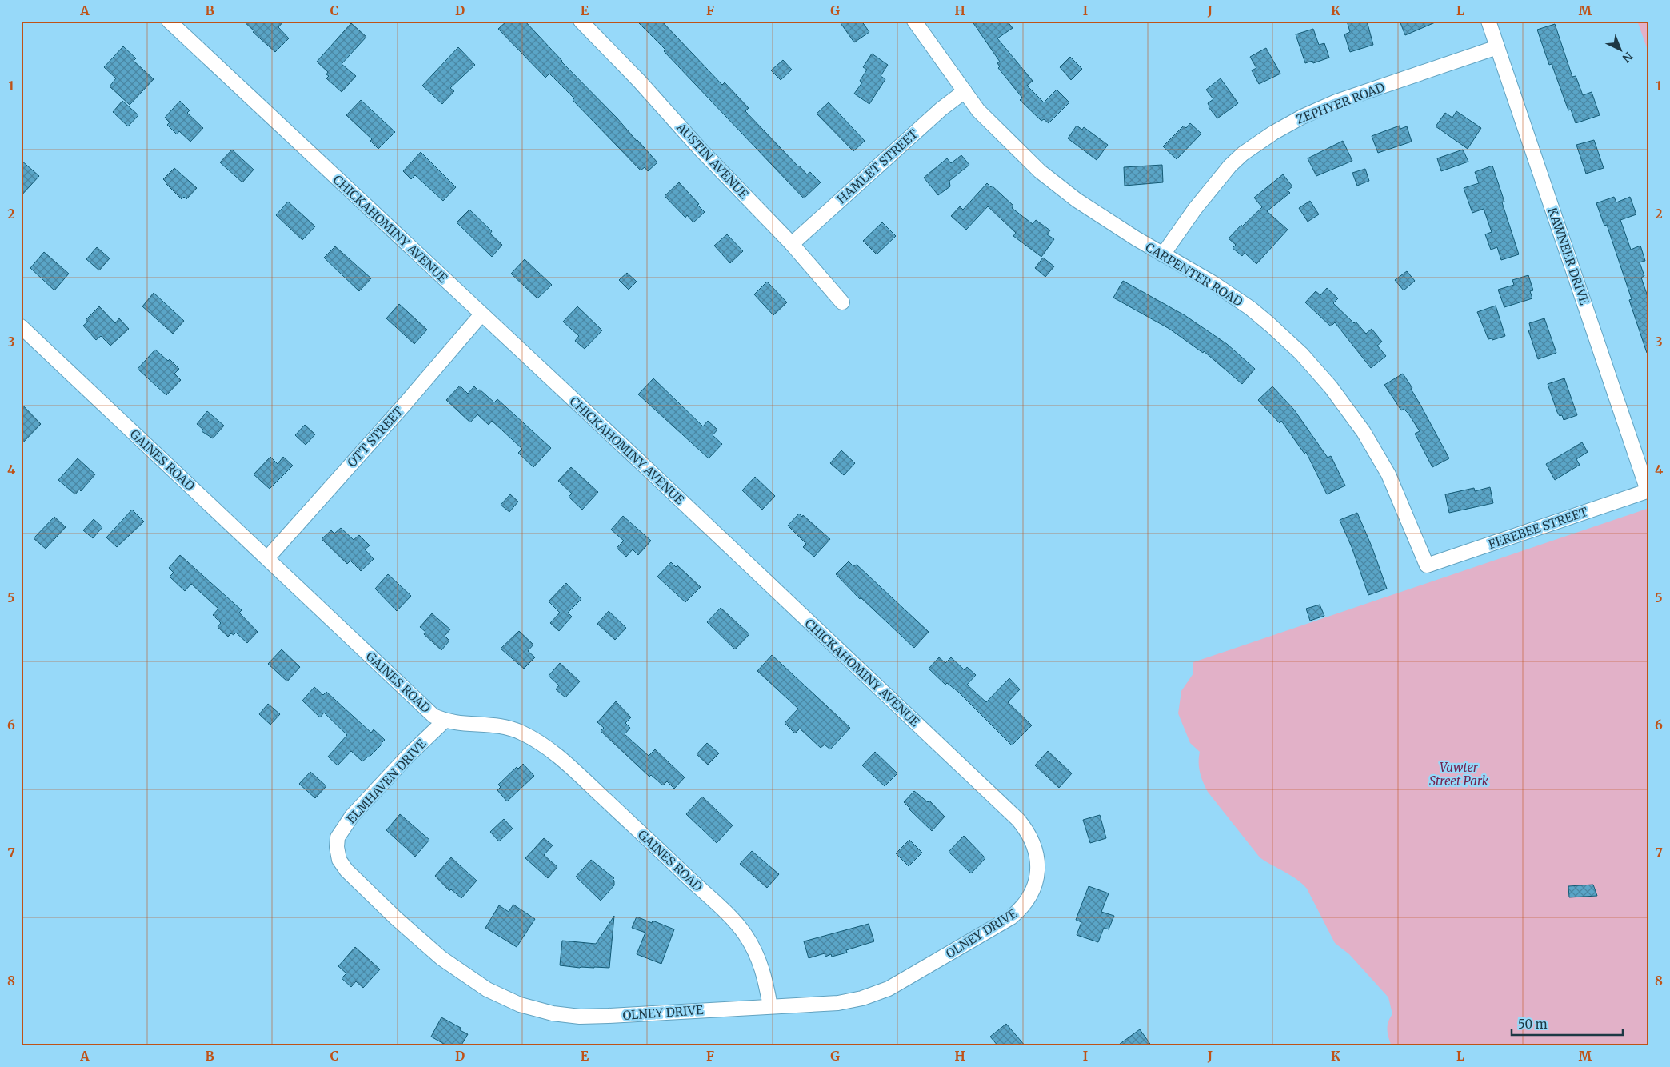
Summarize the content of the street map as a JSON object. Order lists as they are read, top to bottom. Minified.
{"streets":{"street":["ZEPHYER ROAD","AUSTIN AVENUE","HAMLET STREET","CHICKAHOMINY AVENUE","KAWNEER DRIVE","CARPENTER ROAD","OTT STREET","GAINES ROAD","FEREBEE STREET","ELMHAVEN DRIVE","OLNEY DRIVE"]},"crossings":[["ZEPHYER ROAD","KAWNEER DRIVE"],["ZEPHYER ROAD","CARPENTER ROAD"],["AUSTIN AVENUE","HAMLET STREET"],["HAMLET STREET","CARPENTER ROAD"],["CHICKAHOMINY AVENUE","OTT STREET"],["CHICKAHOMINY AVENUE","OLNEY DRIVE"],["KAWNEER DRIVE","FEREBEE STREET"],["CARPENTER ROAD","FEREBEE STREET"],["OTT STREET","GAINES ROAD"],["GAINES ROAD","ELMHAVEN DRIVE"],["GAINES ROAD","OLNEY DRIVE"],["ELMHAVEN DRIVE","OLNEY DRIVE"]],"parks":["Vawter Street Park"],"scale_bar":"50 m","north":"bottom right","grid":{"columns":["A","B","C","D","E","F","G","H","I","J","K","L","M"],"rows":["1","2","3","4","5","6","7","8"]}}
